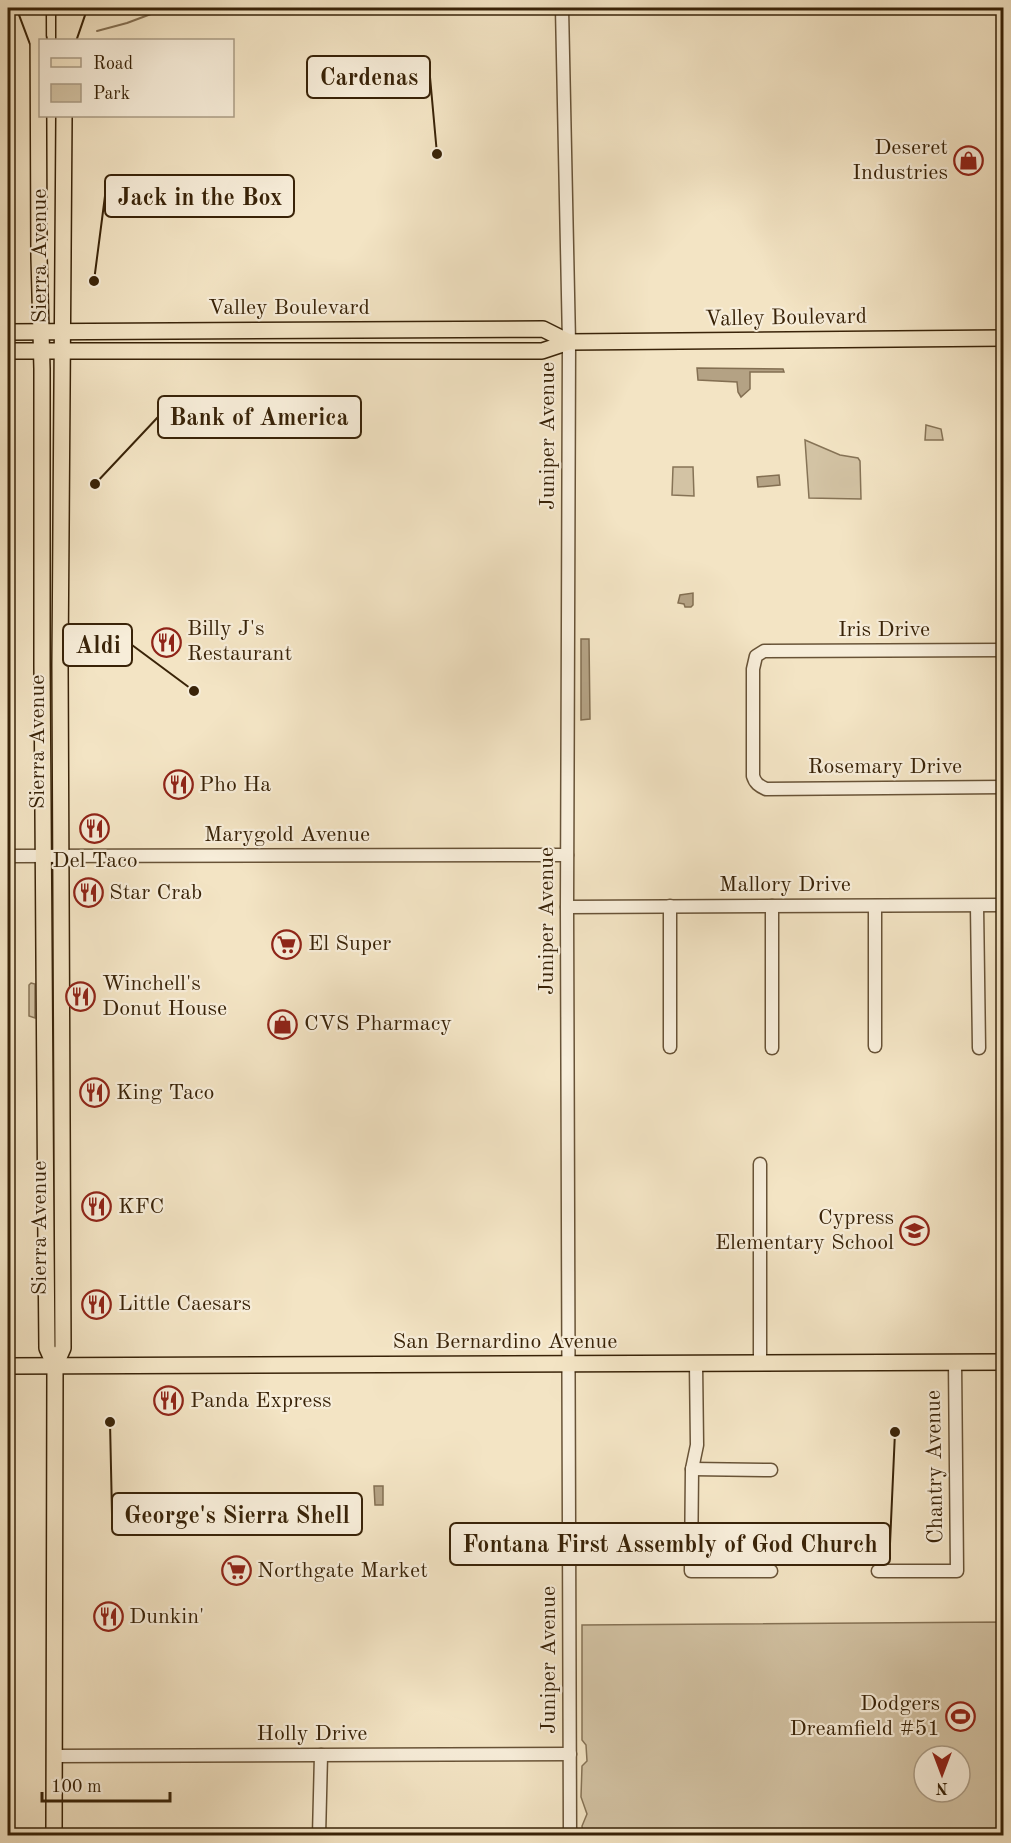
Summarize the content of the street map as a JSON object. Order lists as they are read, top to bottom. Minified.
{"streets":{"main road":["Sierra Avenue","Valley Boulevard","San Bernardino Avenue"],"street":["Juniper Avenue","Iris Drive","Rosemary Drive","Marygold Avenue","Mallory Drive","Chantry Avenue","Holly Drive"]},"crossings":[["Sierra Avenue","Valley Boulevard"],["Sierra Avenue","Marygold Avenue"],["Sierra Avenue","San Bernardino Avenue"],["Sierra Avenue","Holly Drive"],["Valley Boulevard","Juniper Avenue"],["Juniper Avenue","Marygold Avenue"],["Juniper Avenue","Mallory Drive"],["Juniper Avenue","San Bernardino Avenue"],["Juniper Avenue","Holly Drive"],["Iris Drive","Rosemary Drive"],["San Bernardino Avenue","Chantry Avenue"]],"places":{"other":["Cardenas","Jack in the Box","Bank of America","Aldi","George's Sierra Shell","Fontana First Assembly of God Church"],"shop":["Deseret Industries","CVS Pharmacy"],"restaurant":["Billy J's Restaurant","Pho Ha","Del Taco","Star Crab","Winchell's Donut House","King Taco","KFC","Little Caesars","Panda Express","Dunkin'"],"supermarket":["El Super","Northgate Market"],"school or university":["Cypress Elementary School"],"sports":["Dodgers Dreamfield #51"]},"legend":["Road","Park"],"scale_bar":"100 m","north":"bottom"}
